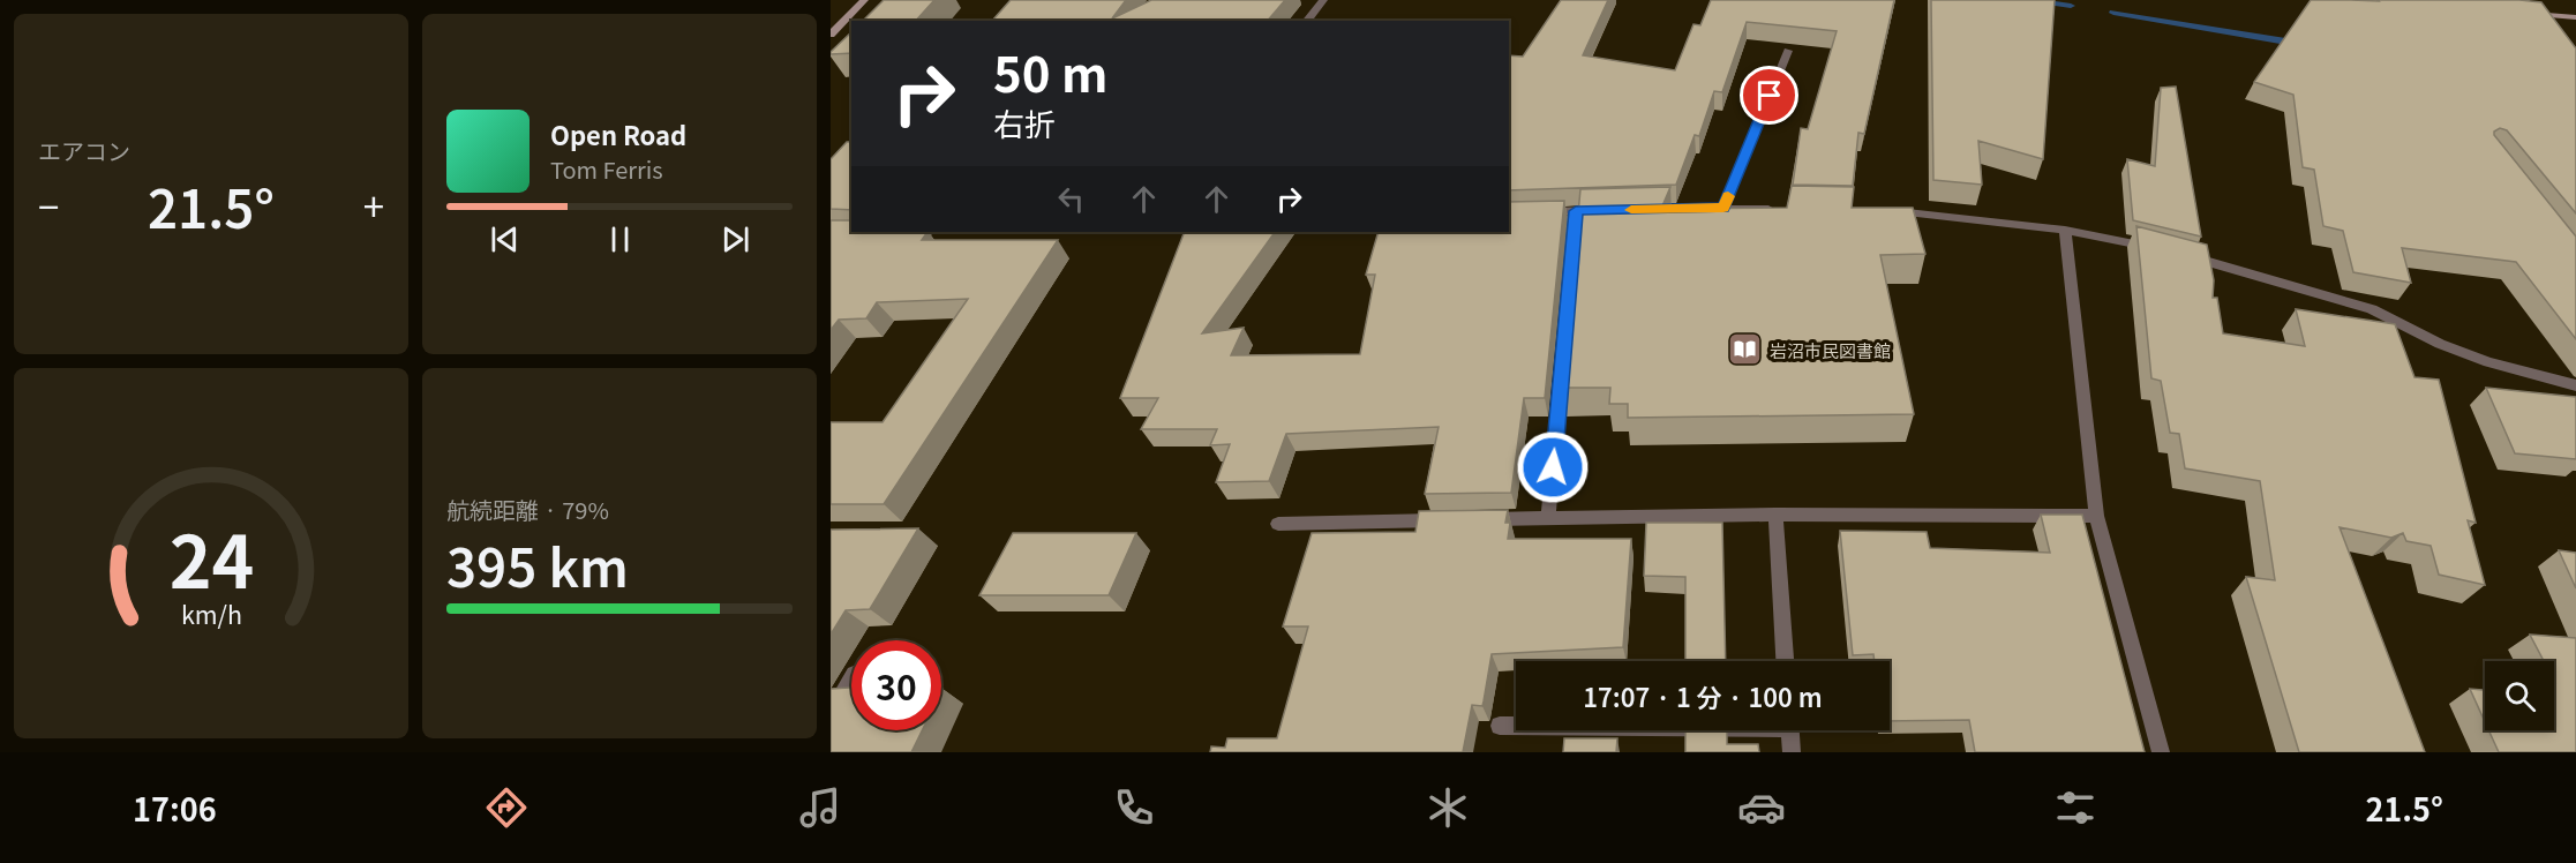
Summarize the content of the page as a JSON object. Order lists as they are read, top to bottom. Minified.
{"places":{"library":["岩沼市民図書館"]},"page":{"tile":["エアコン",["航続距離 · 79%","395 km"]],"turn":["50 m","右折"],"song":["Open Road","Tom Ferris"],"heat":["−","21.5°","+"],"limit":"30","trip":"17:07 · 1 分 · 100 m","tabs":["17:06","21.5°"],"gauge":["24","km/h"]}}
